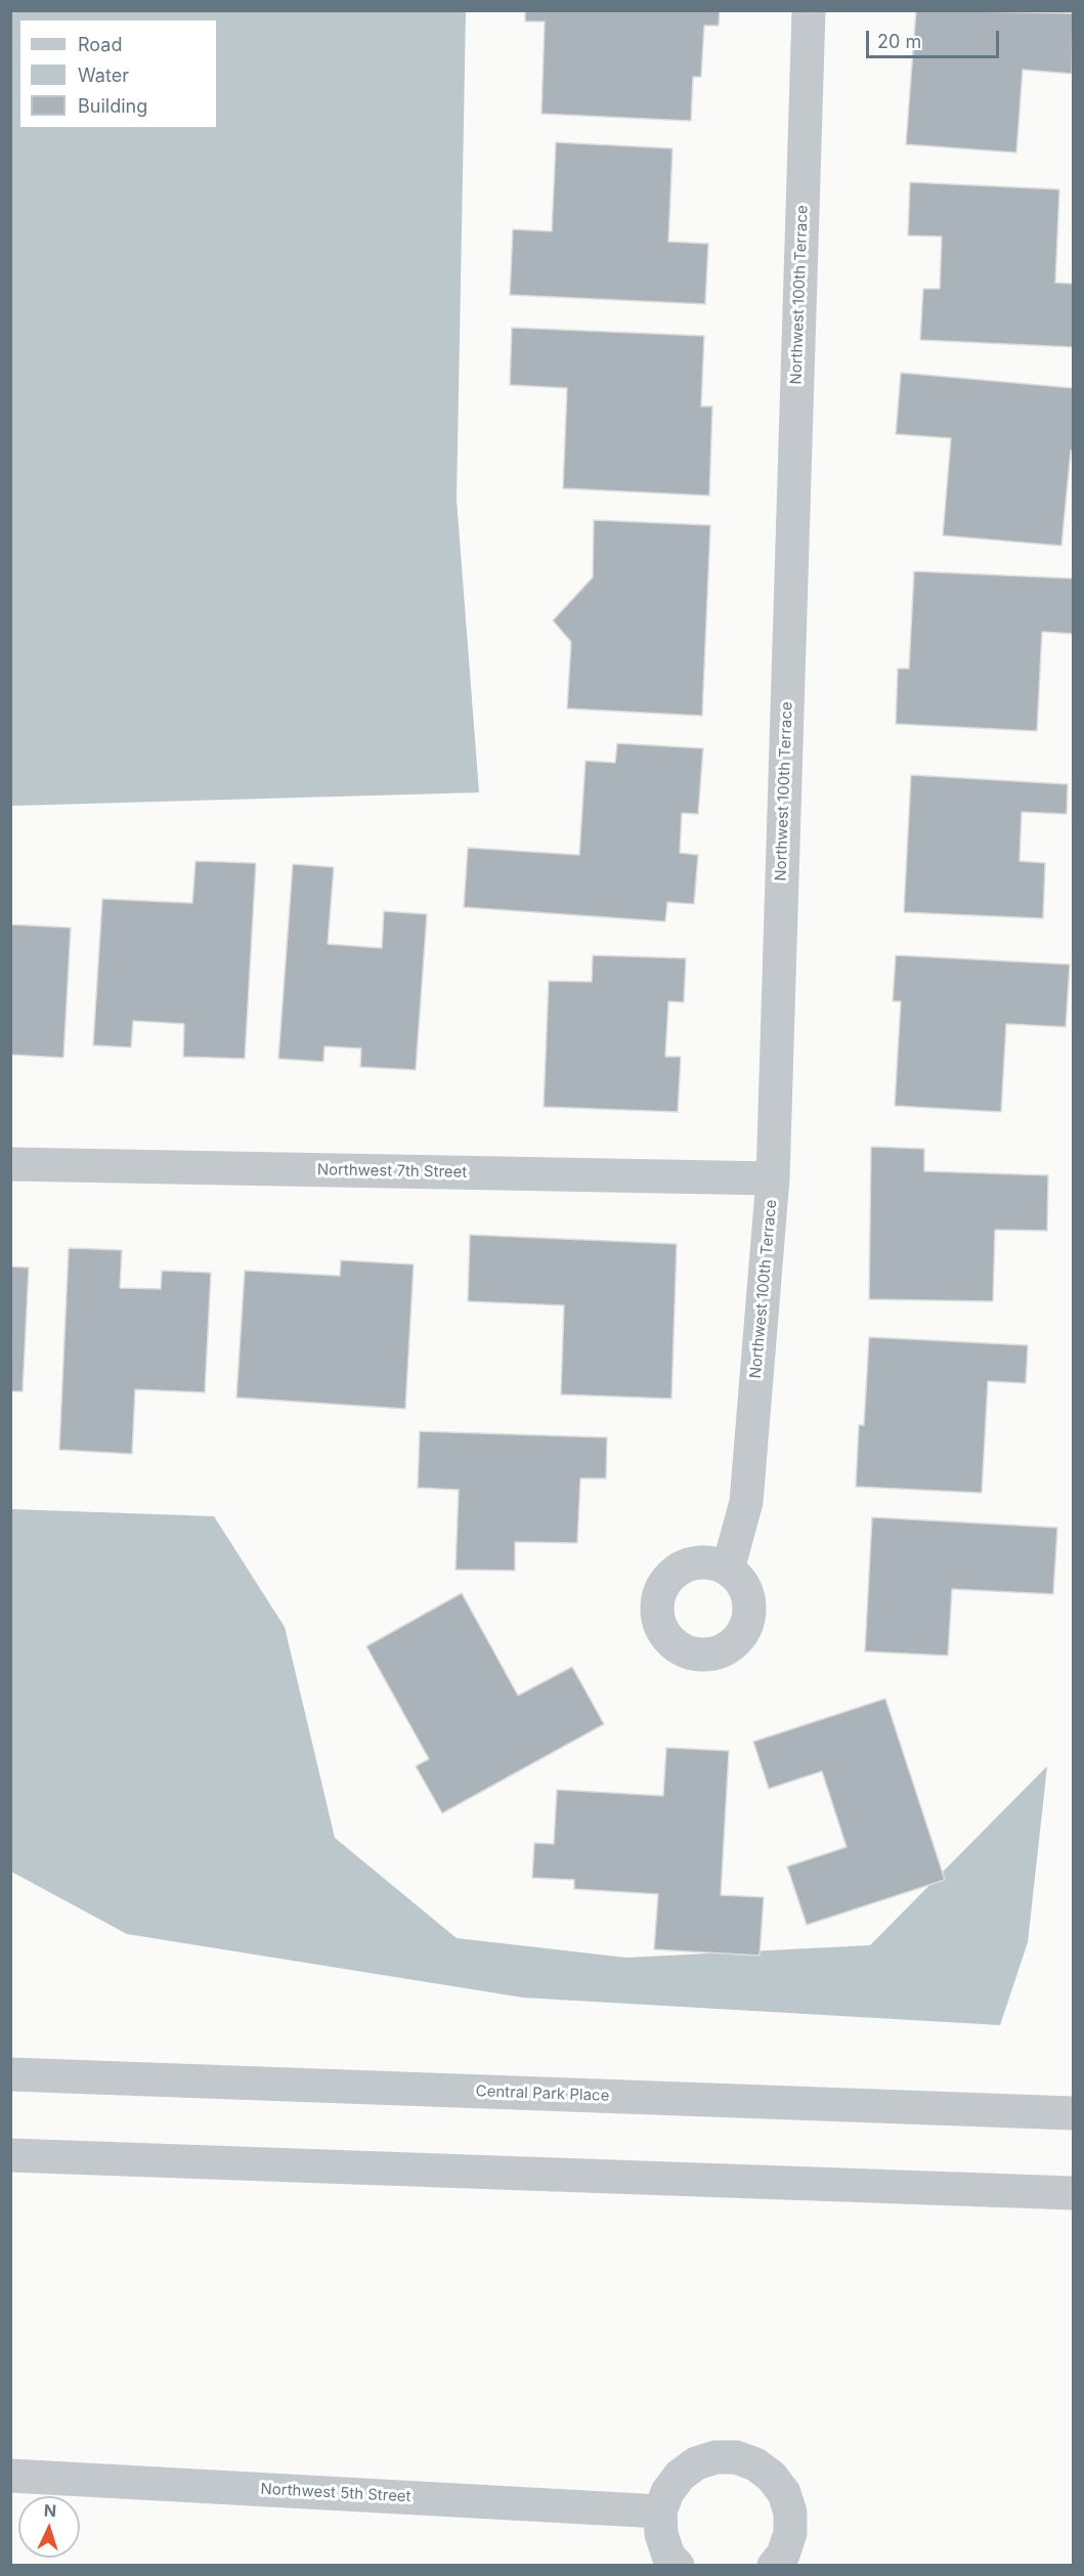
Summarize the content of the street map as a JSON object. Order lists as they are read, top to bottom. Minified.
{"streets":{"street":["Northwest 100th Terrace","Northwest 7th Street","Central Park Place","Northwest 5th Street"]},"crossings":[["Northwest 100th Terrace","Northwest 7th Street"]],"legend":["Road","Water","Building"],"scale_bar":"20 m","north":"top"}
